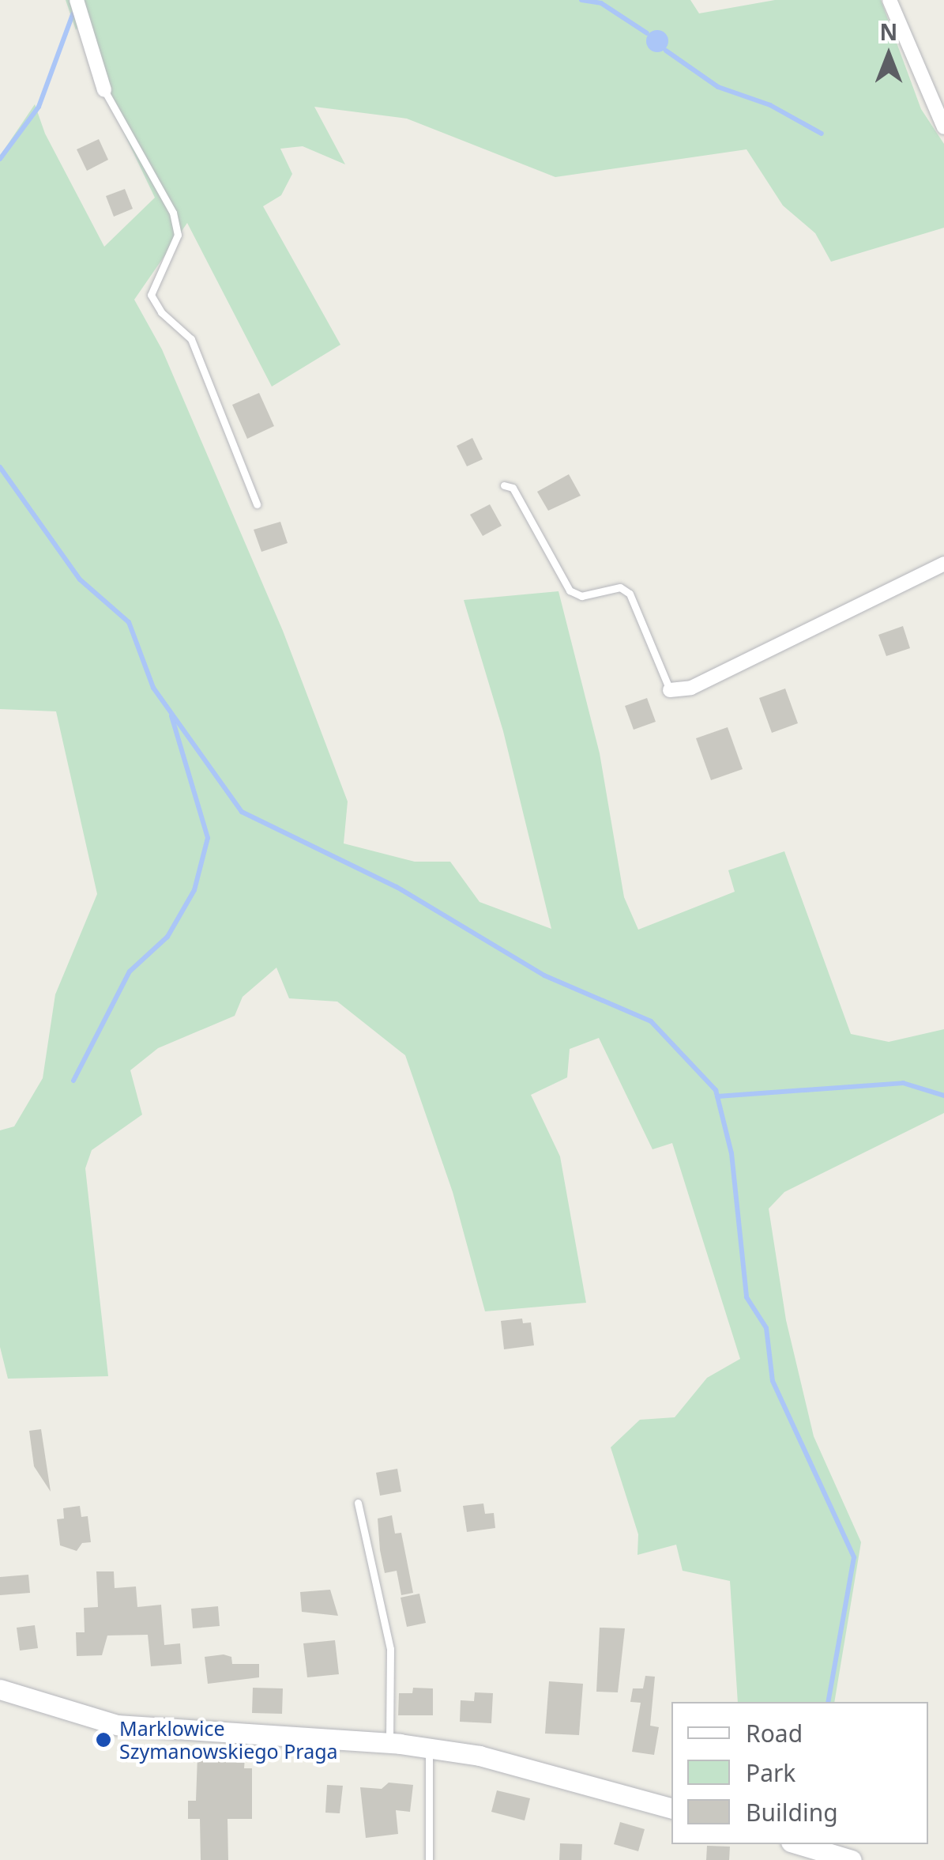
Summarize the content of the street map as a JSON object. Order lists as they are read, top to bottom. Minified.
{"places":["Marklowice Szymanowskiego Praga"],"legend":["Road","Park","Building"],"north":"top"}
